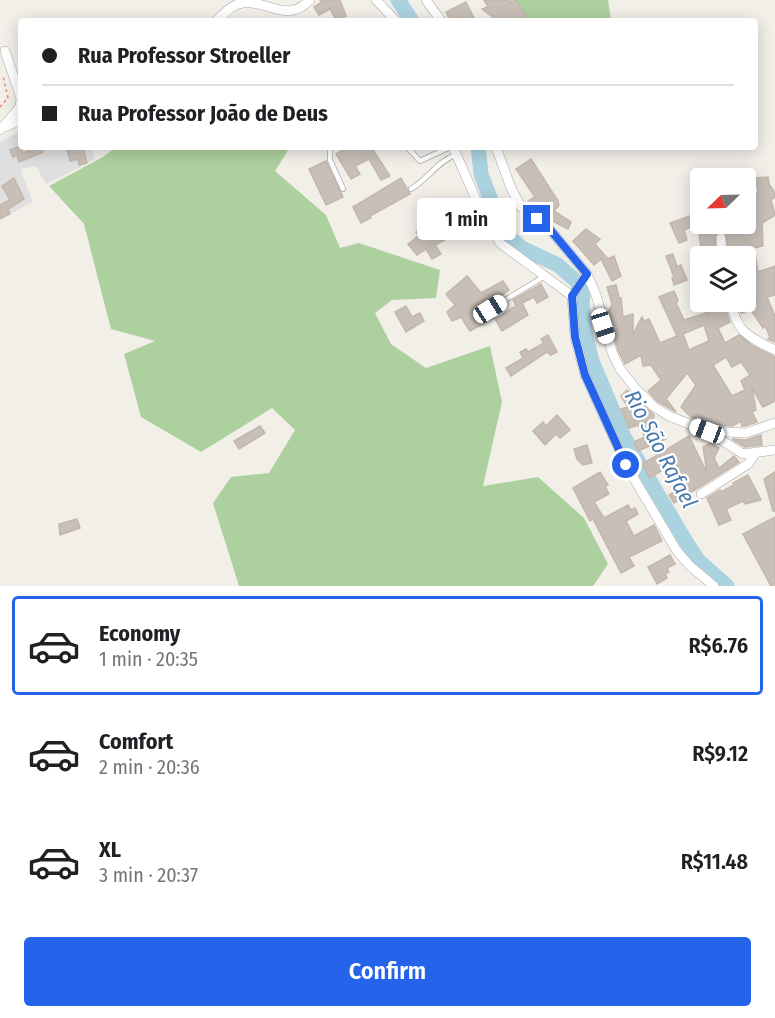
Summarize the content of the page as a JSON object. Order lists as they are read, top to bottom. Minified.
{"water":["Rio São Rafael"],"north":"bottom left","page":{"banner":["Rua Professor Stroeller","Rua Professor João de Deus"],"bubble":"1 min","list":[{"name":"Economy","note":"1 min · 20:35","value":"R$6.76"},{"name":"Comfort","note":"2 min · 20:36","value":"R$9.12"},{"name":"XL","note":"3 min · 20:37","value":"R$11.48"}],"buttons":"Confirm"}}
